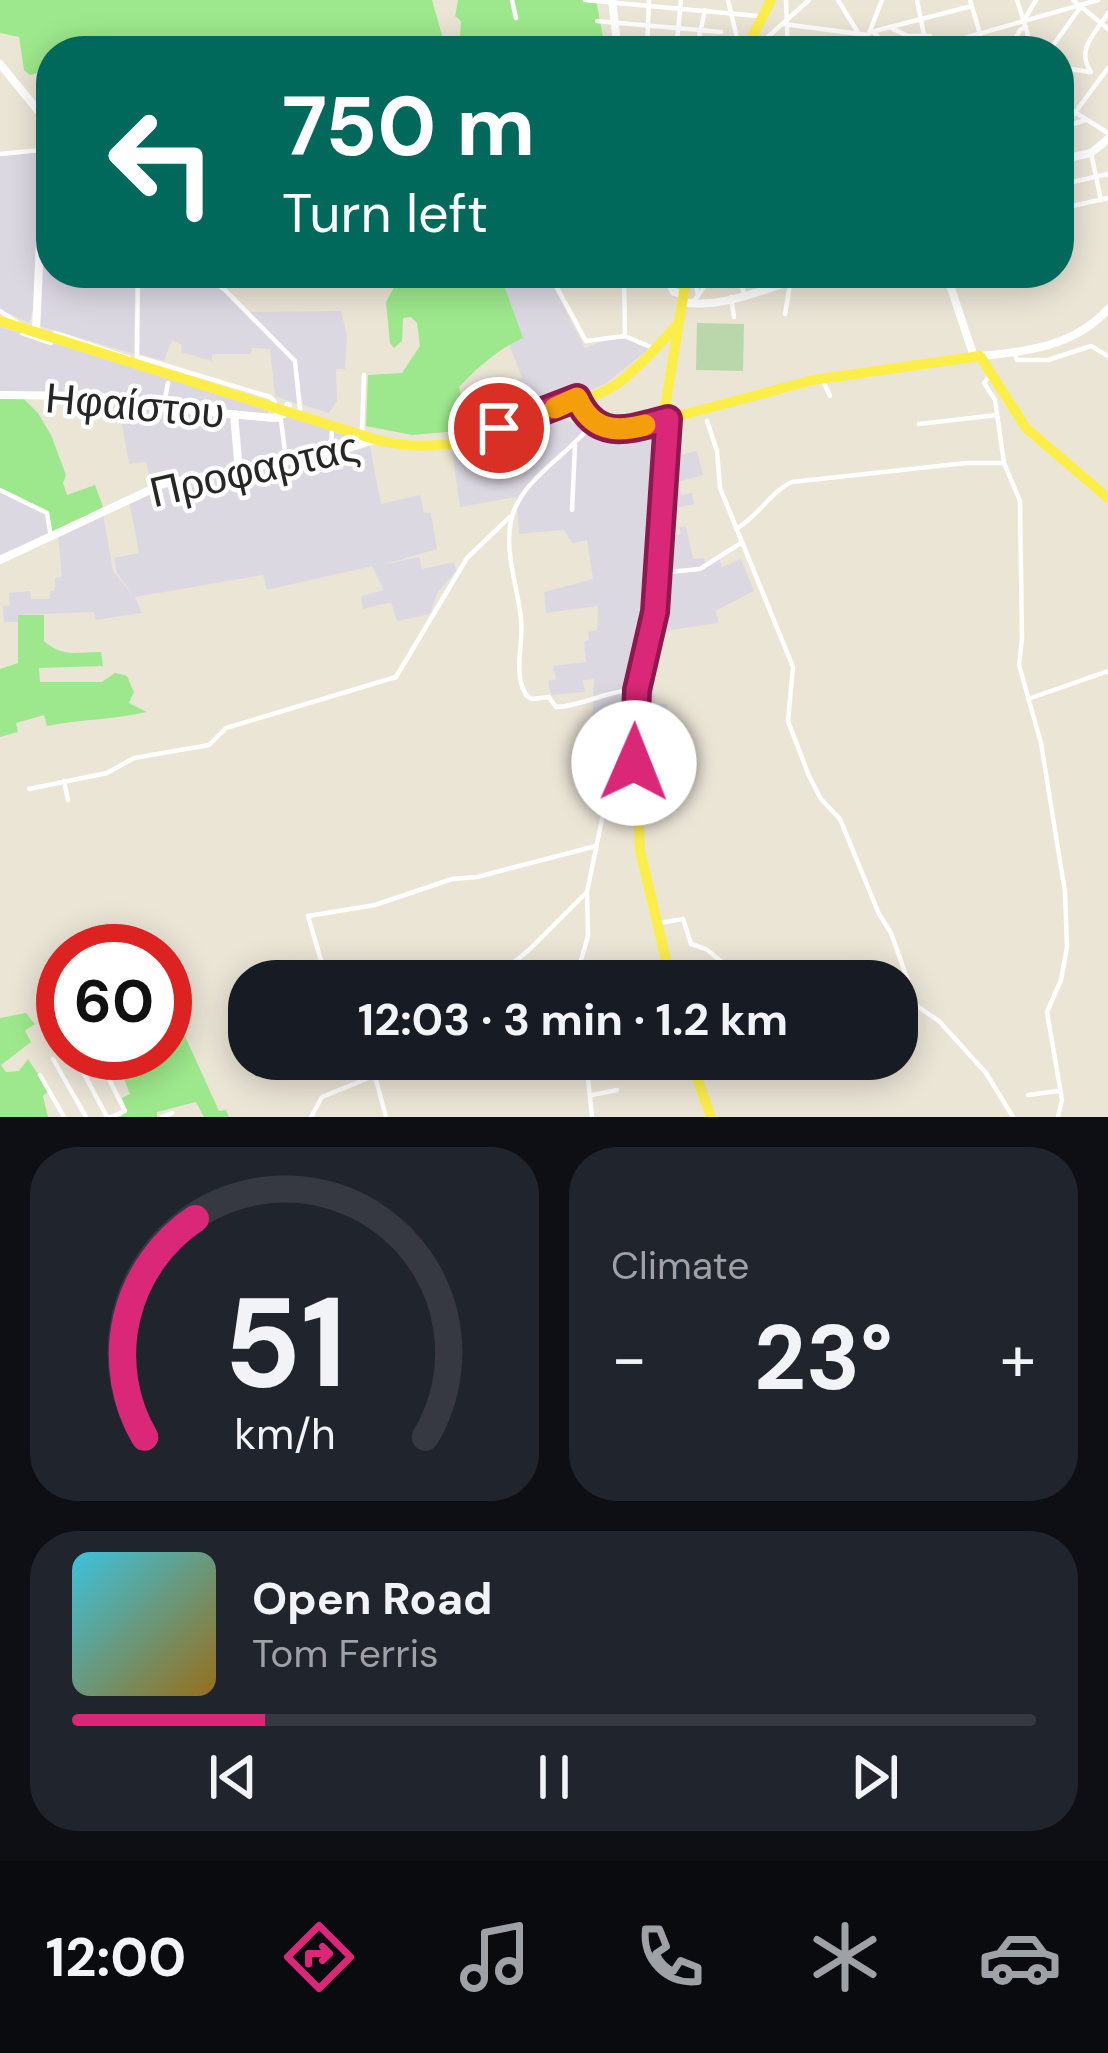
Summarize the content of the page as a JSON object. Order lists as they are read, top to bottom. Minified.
{"streets":{"street":["Ηφαίστου","Προφαρτας"]},"page":{"turn":["750 m","Turn left"],"limit":"60","trip":"12:03 · 3 min · 1.2 km","tile":"Climate","heat":["−","23°","+"],"song":["Open Road","Tom Ferris"],"tabs":"12:00","gauge":["51","km/h"]}}
